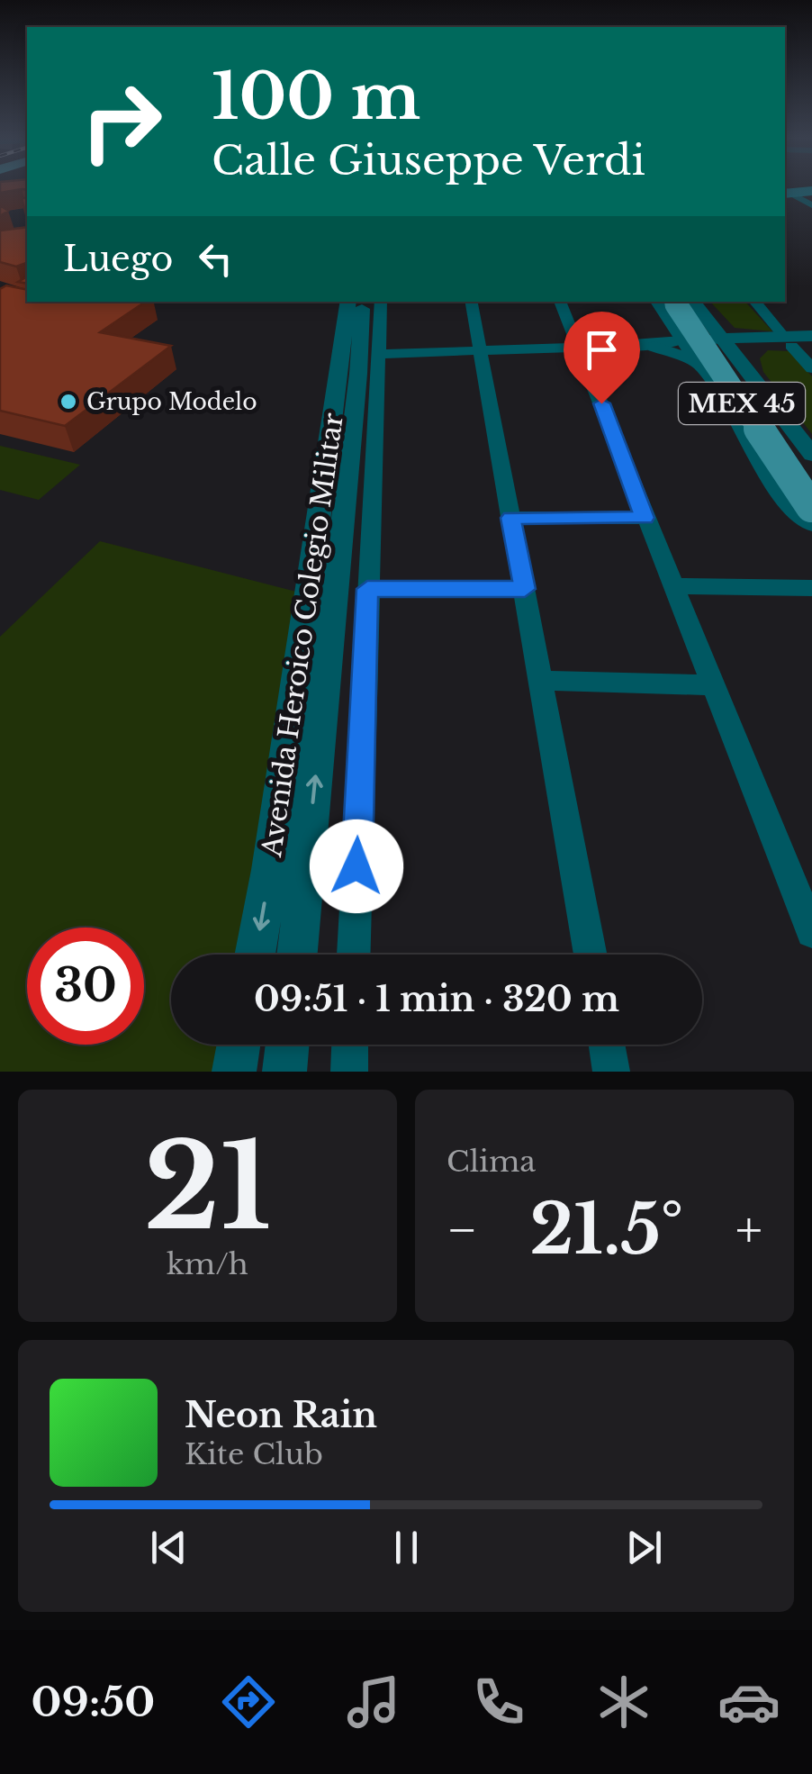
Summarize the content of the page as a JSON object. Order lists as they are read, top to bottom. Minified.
{"streets":{"main road":["MEX 45"],"street":["Avenida Heroico Colegio Militar"]},"places":["Grupo Modelo"],"page":{"turn":["100 m","Calle Giuseppe Verdi"],"then":"Luego","limit":"30","trip":"09:51 · 1 min · 320 m","tile":[["21","km/h"],"Clima"],"heat":["−","21.5°","+"],"song":["Neon Rain","Kite Club"],"tabs":"09:50"}}
